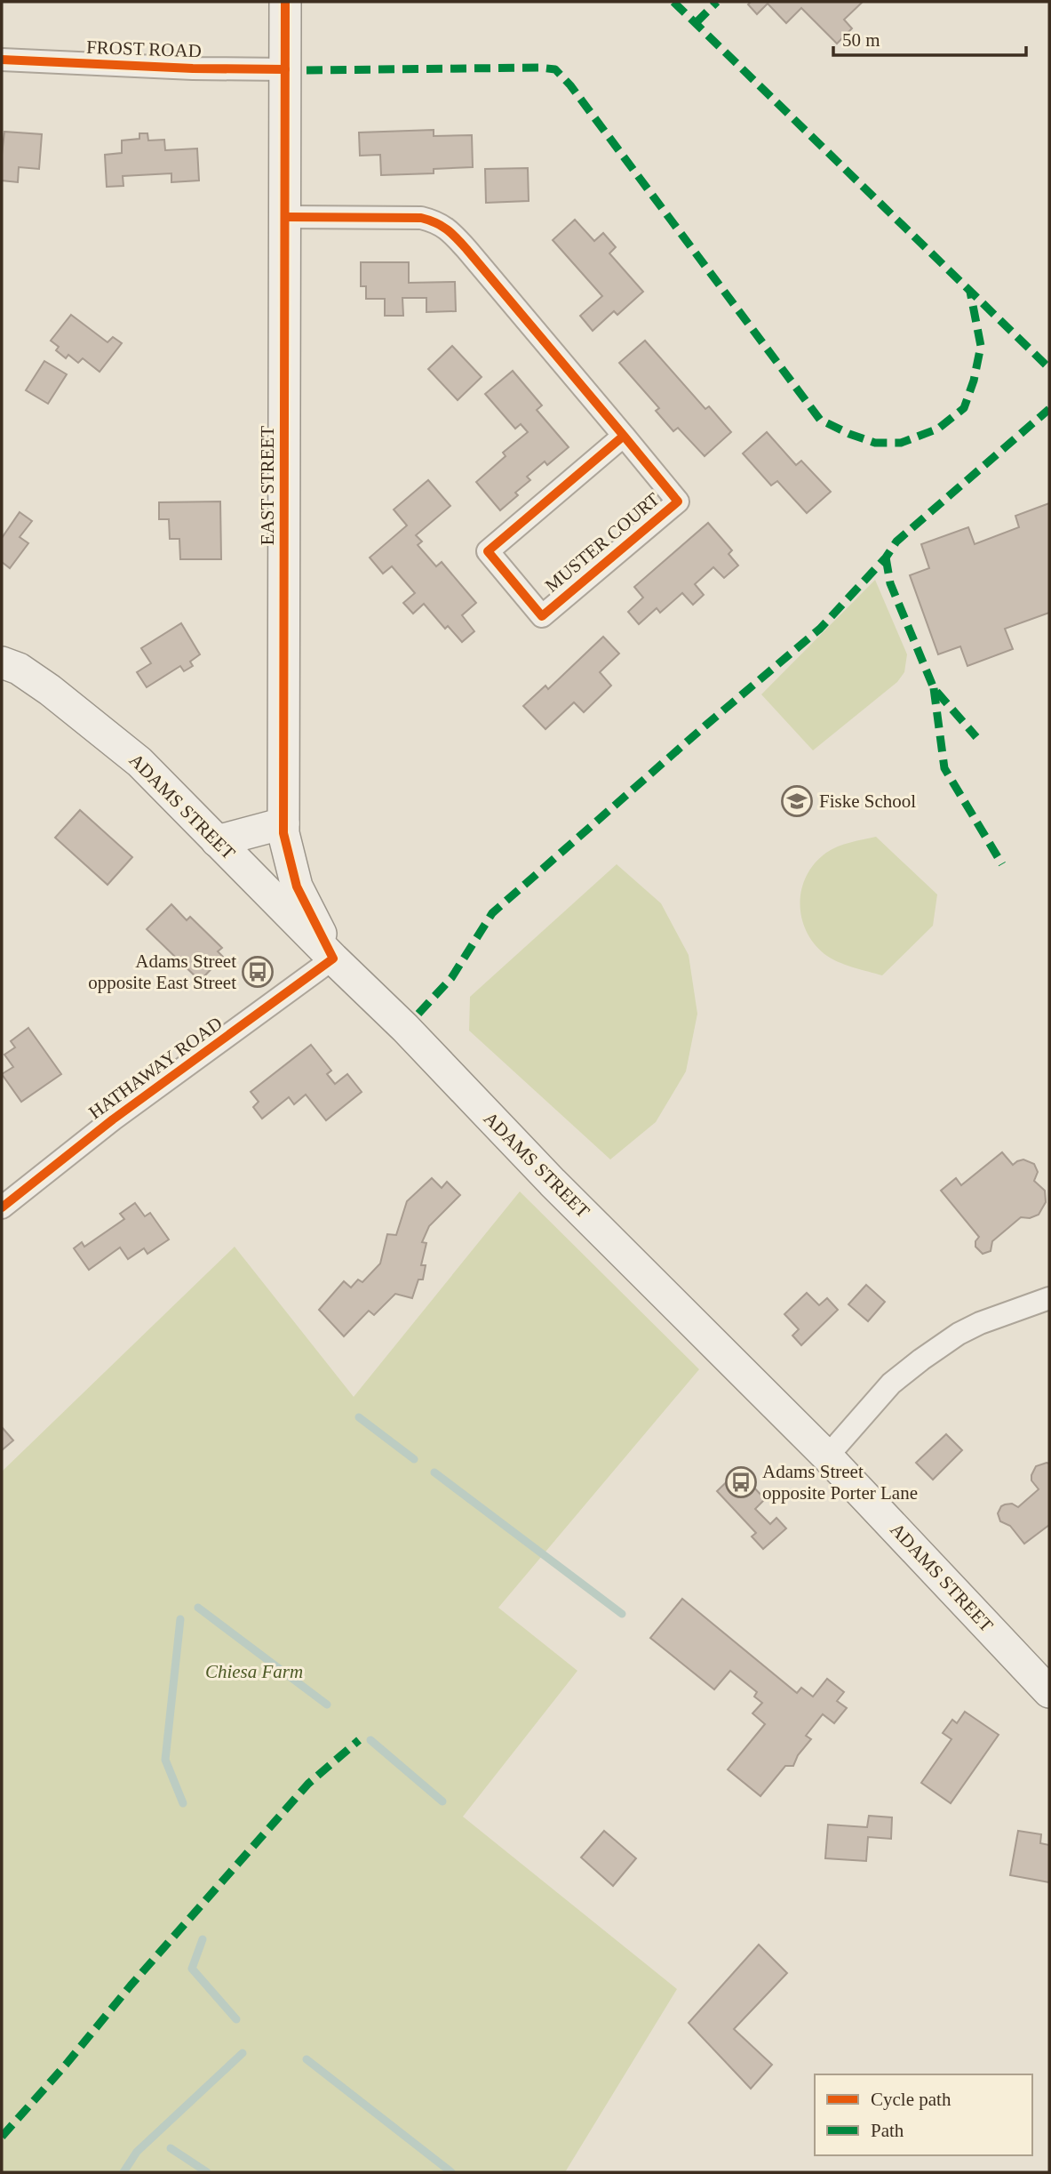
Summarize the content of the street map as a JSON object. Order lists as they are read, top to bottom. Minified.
{"streets":{"main road":["EAST STREET","ADAMS STREET"],"street":["FROST ROAD","MUSTER COURT","HATHAWAY ROAD"]},"crossings":[["FROST ROAD","EAST STREET"],["EAST STREET","MUSTER COURT"],["EAST STREET","ADAMS STREET"],["EAST STREET","HATHAWAY ROAD"],["ADAMS STREET","HATHAWAY ROAD"]],"parks":["Chiesa Farm"],"places":{"school or university":["Fiske School"],"bus stop":["Adams Street opposite East Street","Adams Street opposite Porter Lane"]},"legend":["Cycle path","Path"],"scale_bar":"50 m"}
